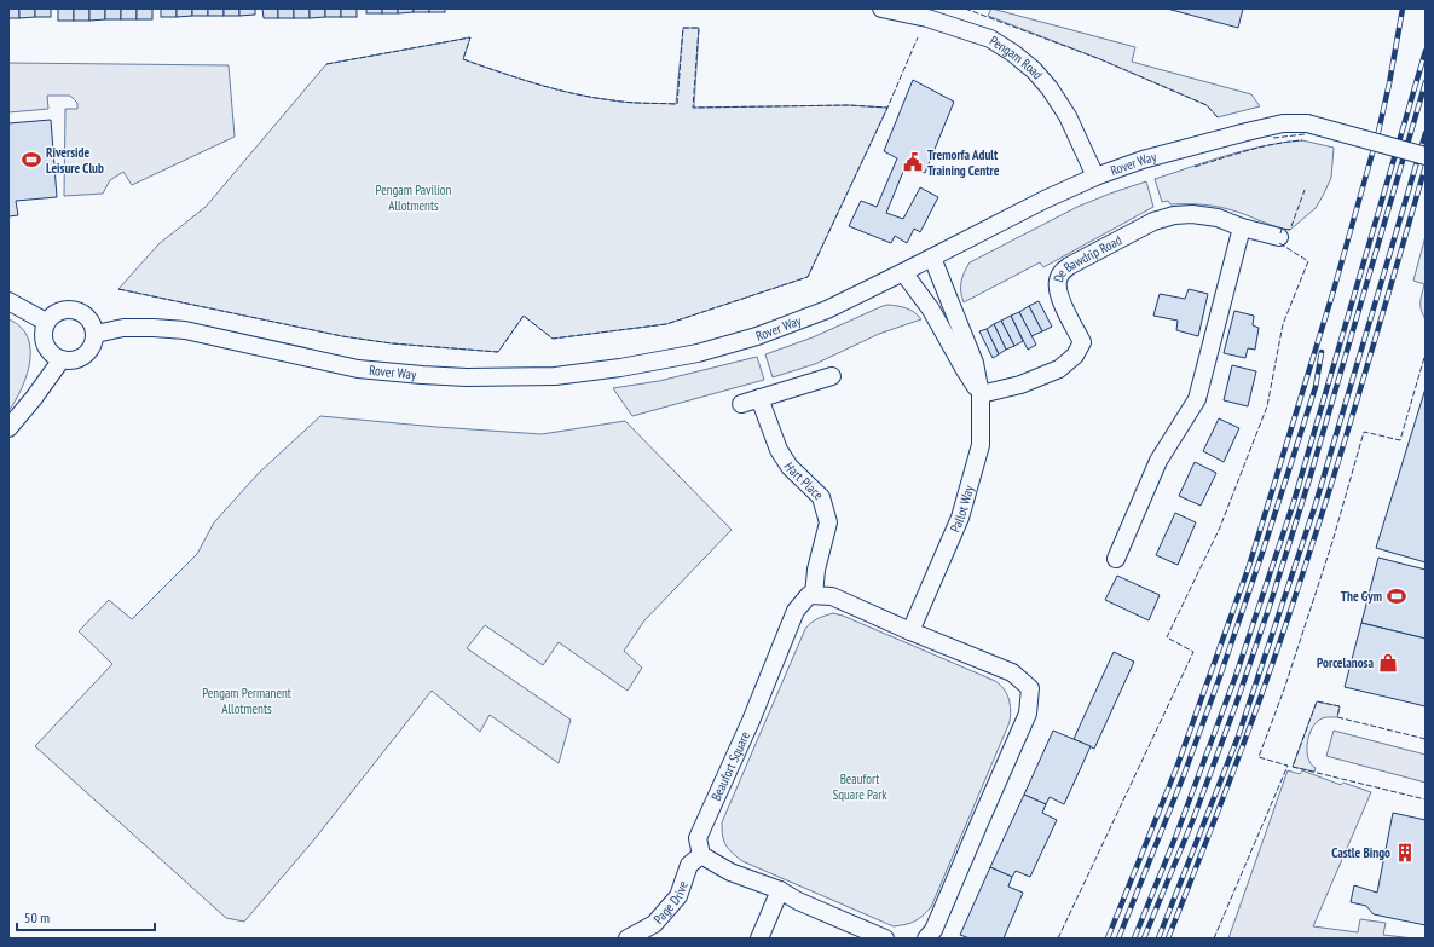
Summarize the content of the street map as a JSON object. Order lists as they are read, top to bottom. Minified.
{"streets":{"street":["Pengam Road","Rover Way","De Bawdrip Road","Hart Place","Pallot Way","Beaufort Square","Page Drive"]},"crossings":[["Pengam Road","Rover Way"],["Rover Way","Pallot Way"],["De Bawdrip Road","Pallot Way"],["Hart Place","Beaufort Square"],["Beaufort Square","Page Drive"]],"parks":["Pengam Pavilion Allotments","Pengam Permanent Allotments","Beaufort Square Park"],"places":{"sports":["Riverside Leisure Club","The Gym"],"public building":["Tremorfa Adult Training Centre"],"shop":["Porcelanosa"],"building":["Castle Bingo"]},"scale_bar":"50 m"}
